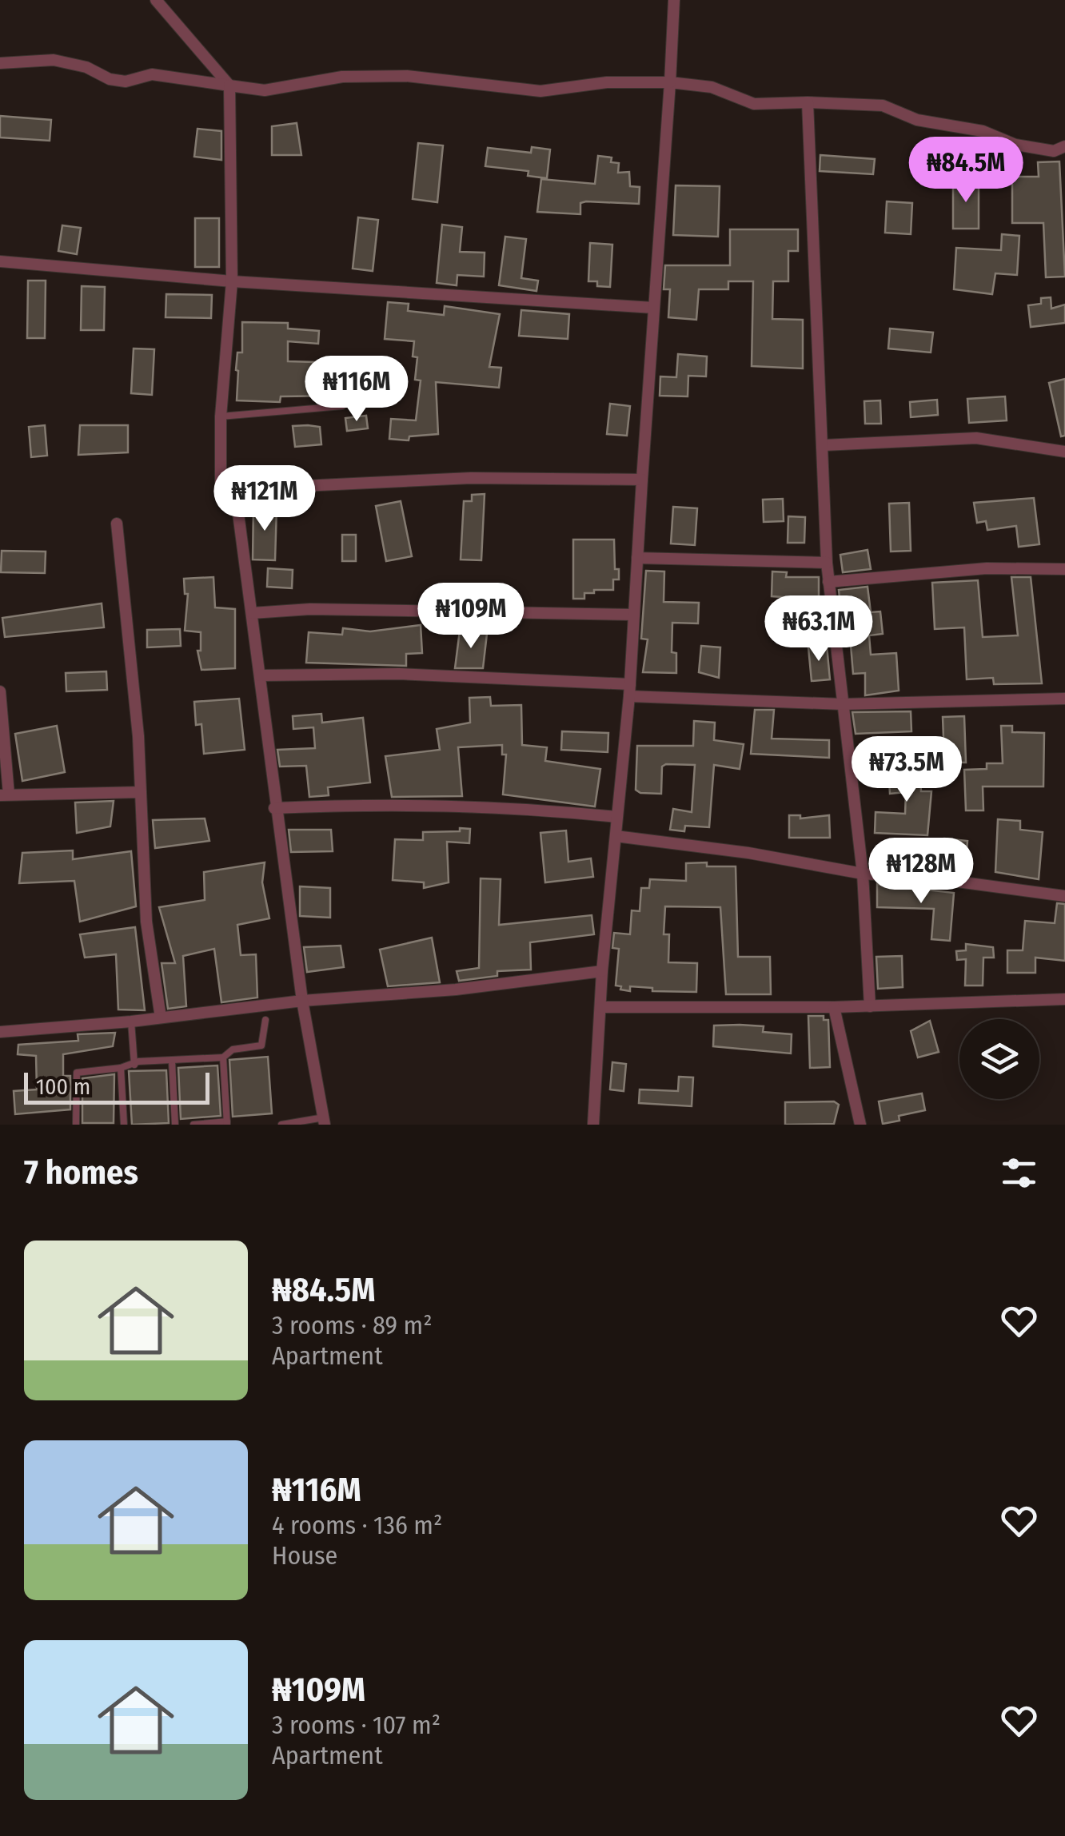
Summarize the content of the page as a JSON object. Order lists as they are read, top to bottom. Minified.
{"scale_bar":"100 m","page":{"price":["₦84.5M","₦116M","₦121M","₦109M","₦63.1M","₦73.5M","₦128M"],"scale":"100 m","heading":"7 homes","list":[{"name":"₦84.5M","note":"3 rooms · 89 m² · Apartment"},{"name":"₦116M","note":"4 rooms · 136 m² · House"},{"name":"₦109M","note":"3 rooms · 107 m² · Apartment"}]}}
